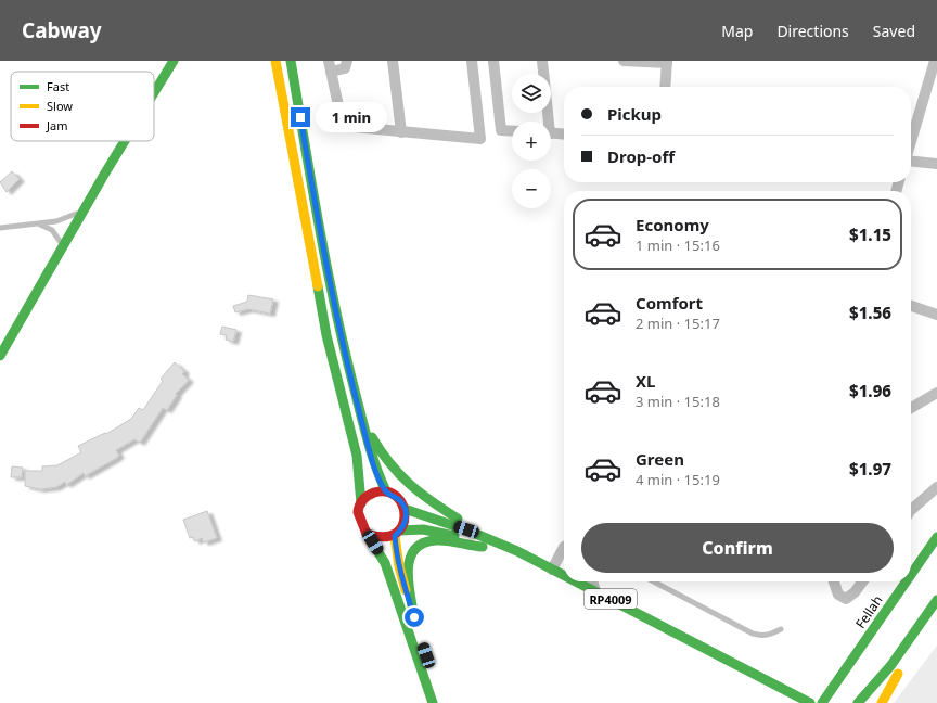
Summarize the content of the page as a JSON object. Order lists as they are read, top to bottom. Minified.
{"streets":{"main road":["RP4009","Fellah"]},"legend":["Fast","Slow","Jam"],"page":{"header":"Cabway","nav":["Map","Directions","Saved"],"map_buttons":["+","−"],"banner":["Pickup","Drop-off"],"bubble":"1 min","list":[{"name":"Economy","note":"1 min · 15:16","value":"$1.15"},{"name":"Comfort","note":"2 min · 15:17","value":"$1.56"},{"name":"XL","note":"3 min · 15:18","value":"$1.96"},{"name":"Green","note":"4 min · 15:19","value":"$1.97"}],"buttons":"Confirm"}}
